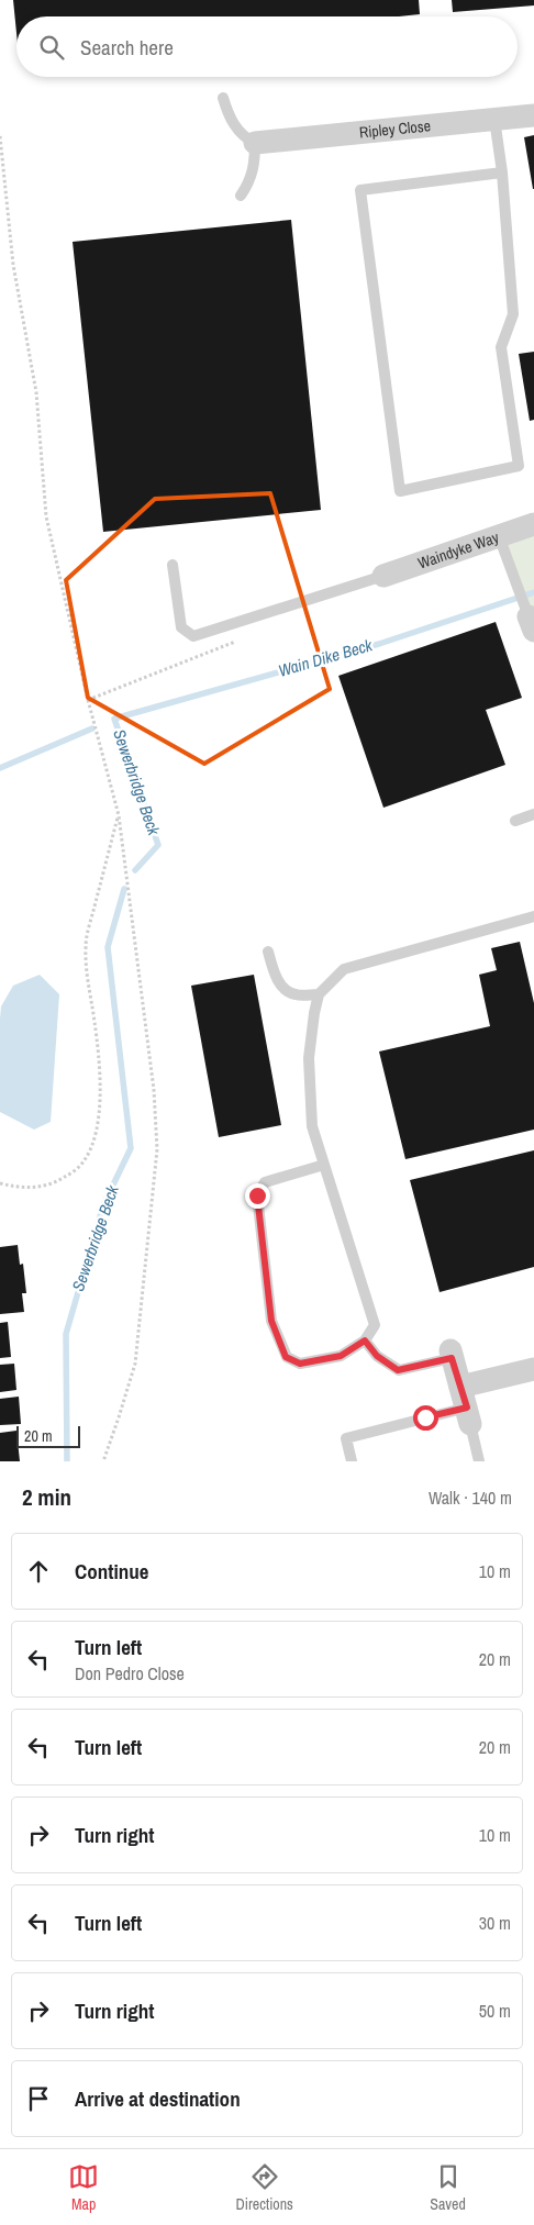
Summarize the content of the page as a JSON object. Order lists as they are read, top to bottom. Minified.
{"streets":{"street":["Ripley Close","Waindyke Way"]},"water":["Wain Dike Beck","Sewerbridge Beck"],"scale_bar":"20 m","page":{"search":"Search here","scale":"20 m","heading":["2 min","Walk · 140 m"],"list":[["Continue","10 m"],["Turn left","Don Pedro Close","20 m"],["Turn left","20 m"],["Turn right","10 m"],["Turn left","30 m"],["Turn right","50 m"],"Arrive at destination"],"nav":["Map","Directions","Saved"]}}
